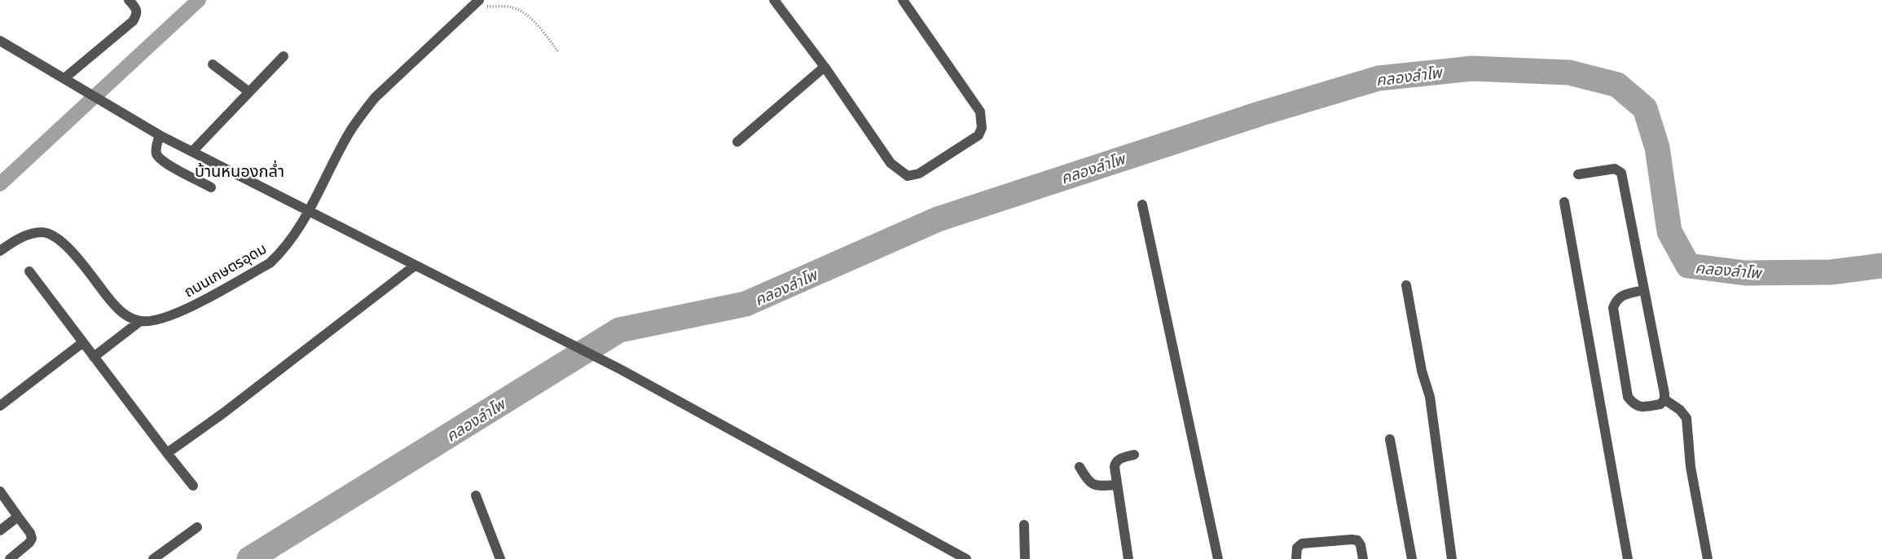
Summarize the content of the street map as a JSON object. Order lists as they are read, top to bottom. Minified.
{"streets":{"street":["ถนนเกษตรอุดม"]},"districts":["บ้านหนองกล่ำ"],"water":["คลองลำโพ"]}
